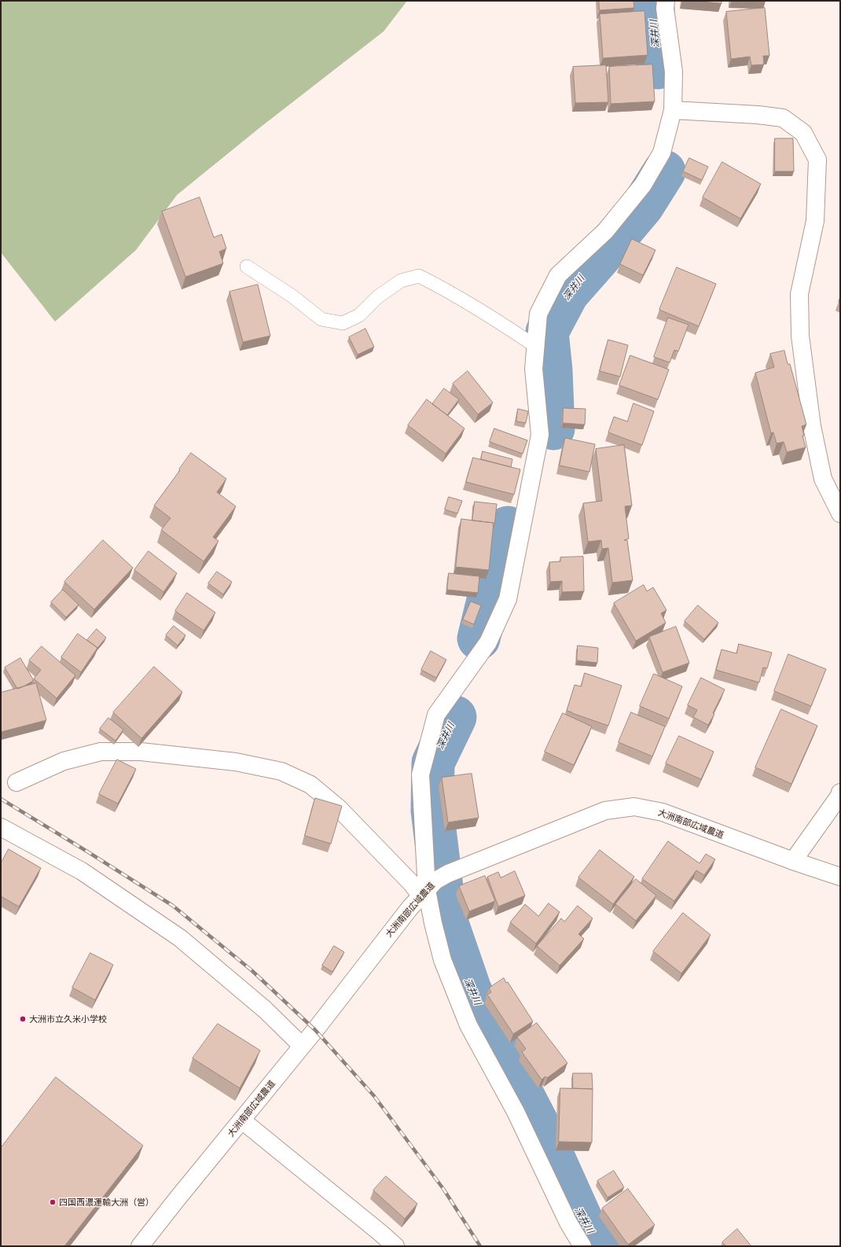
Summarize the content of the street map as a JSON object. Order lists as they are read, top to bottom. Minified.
{"streets":{"street":["大洲南部広域農道"]},"water":["深井川"],"places":["大洲市立久米小学校","四国西濃運輸大洲（営）"]}
